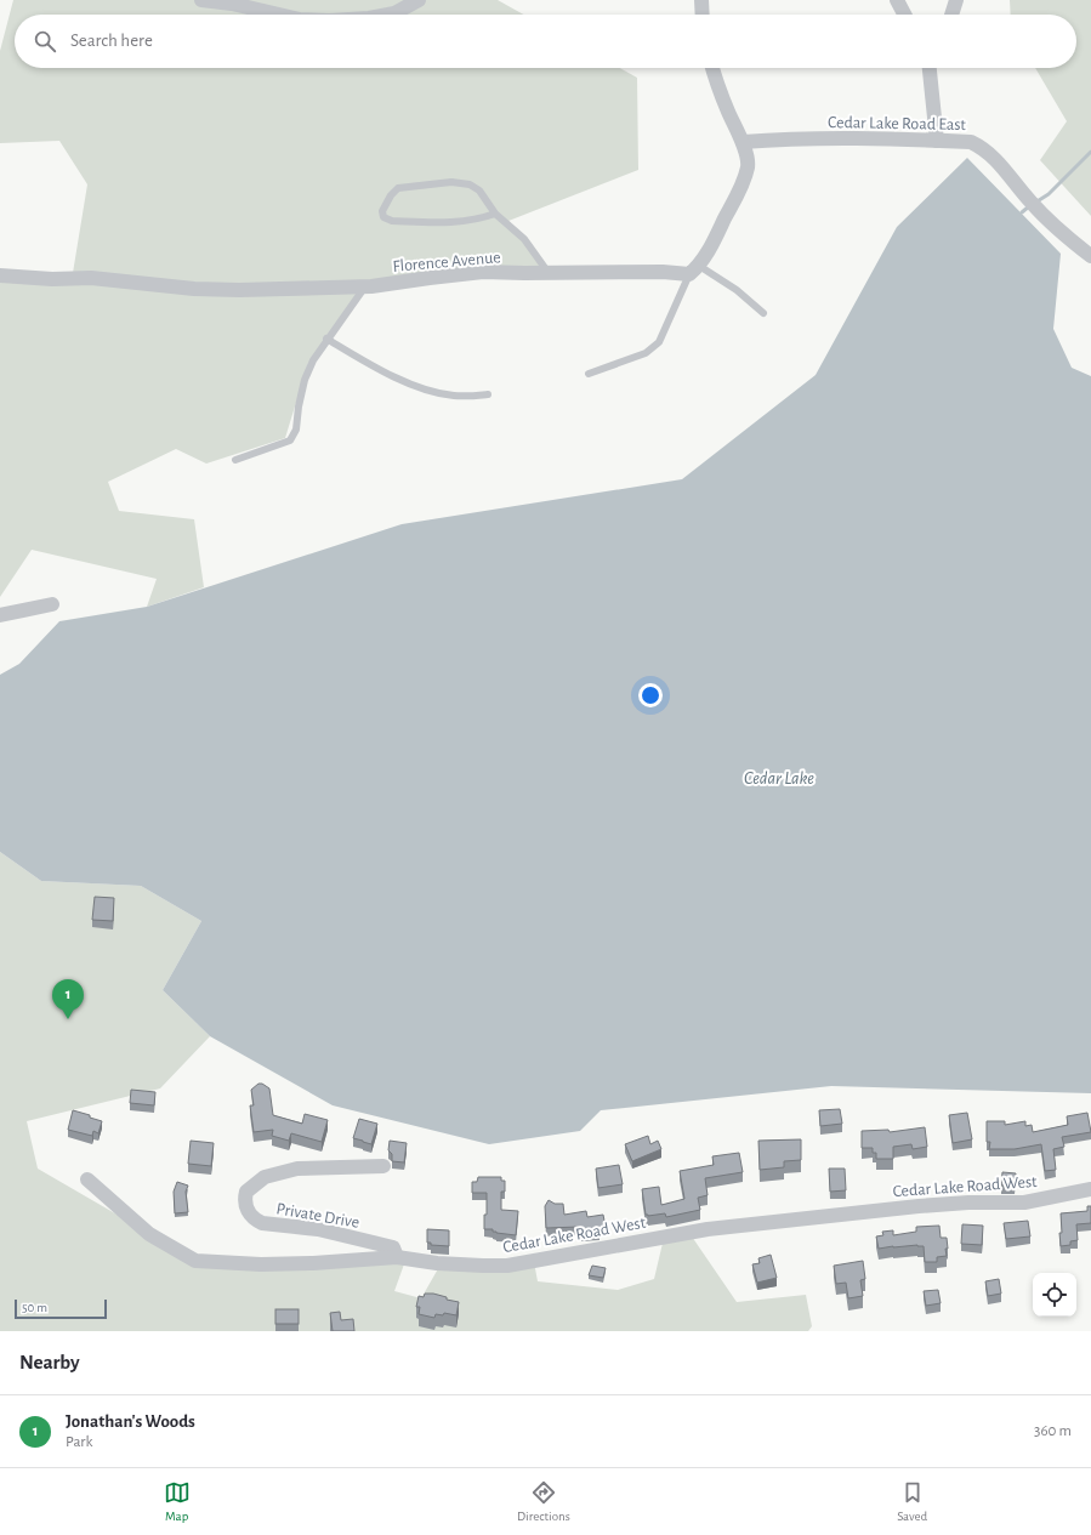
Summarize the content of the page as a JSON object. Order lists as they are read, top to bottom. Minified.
{"streets":{"street":["Cedar Lake Road East","Florence Avenue","Cedar Lake Road West","Private Drive"]},"crossings":[["Cedar Lake Road West","Private Drive"]],"water":["Cedar Lake"],"scale_bar":"50 m","page":{"search":"Search here","pins":"1","scale":"50 m","heading":"Nearby","list":[{"mark":"1","name":"Jonathan's Woods","note":"Park","value":"360 m"}],"nav":["Map","Directions","Saved"]}}
